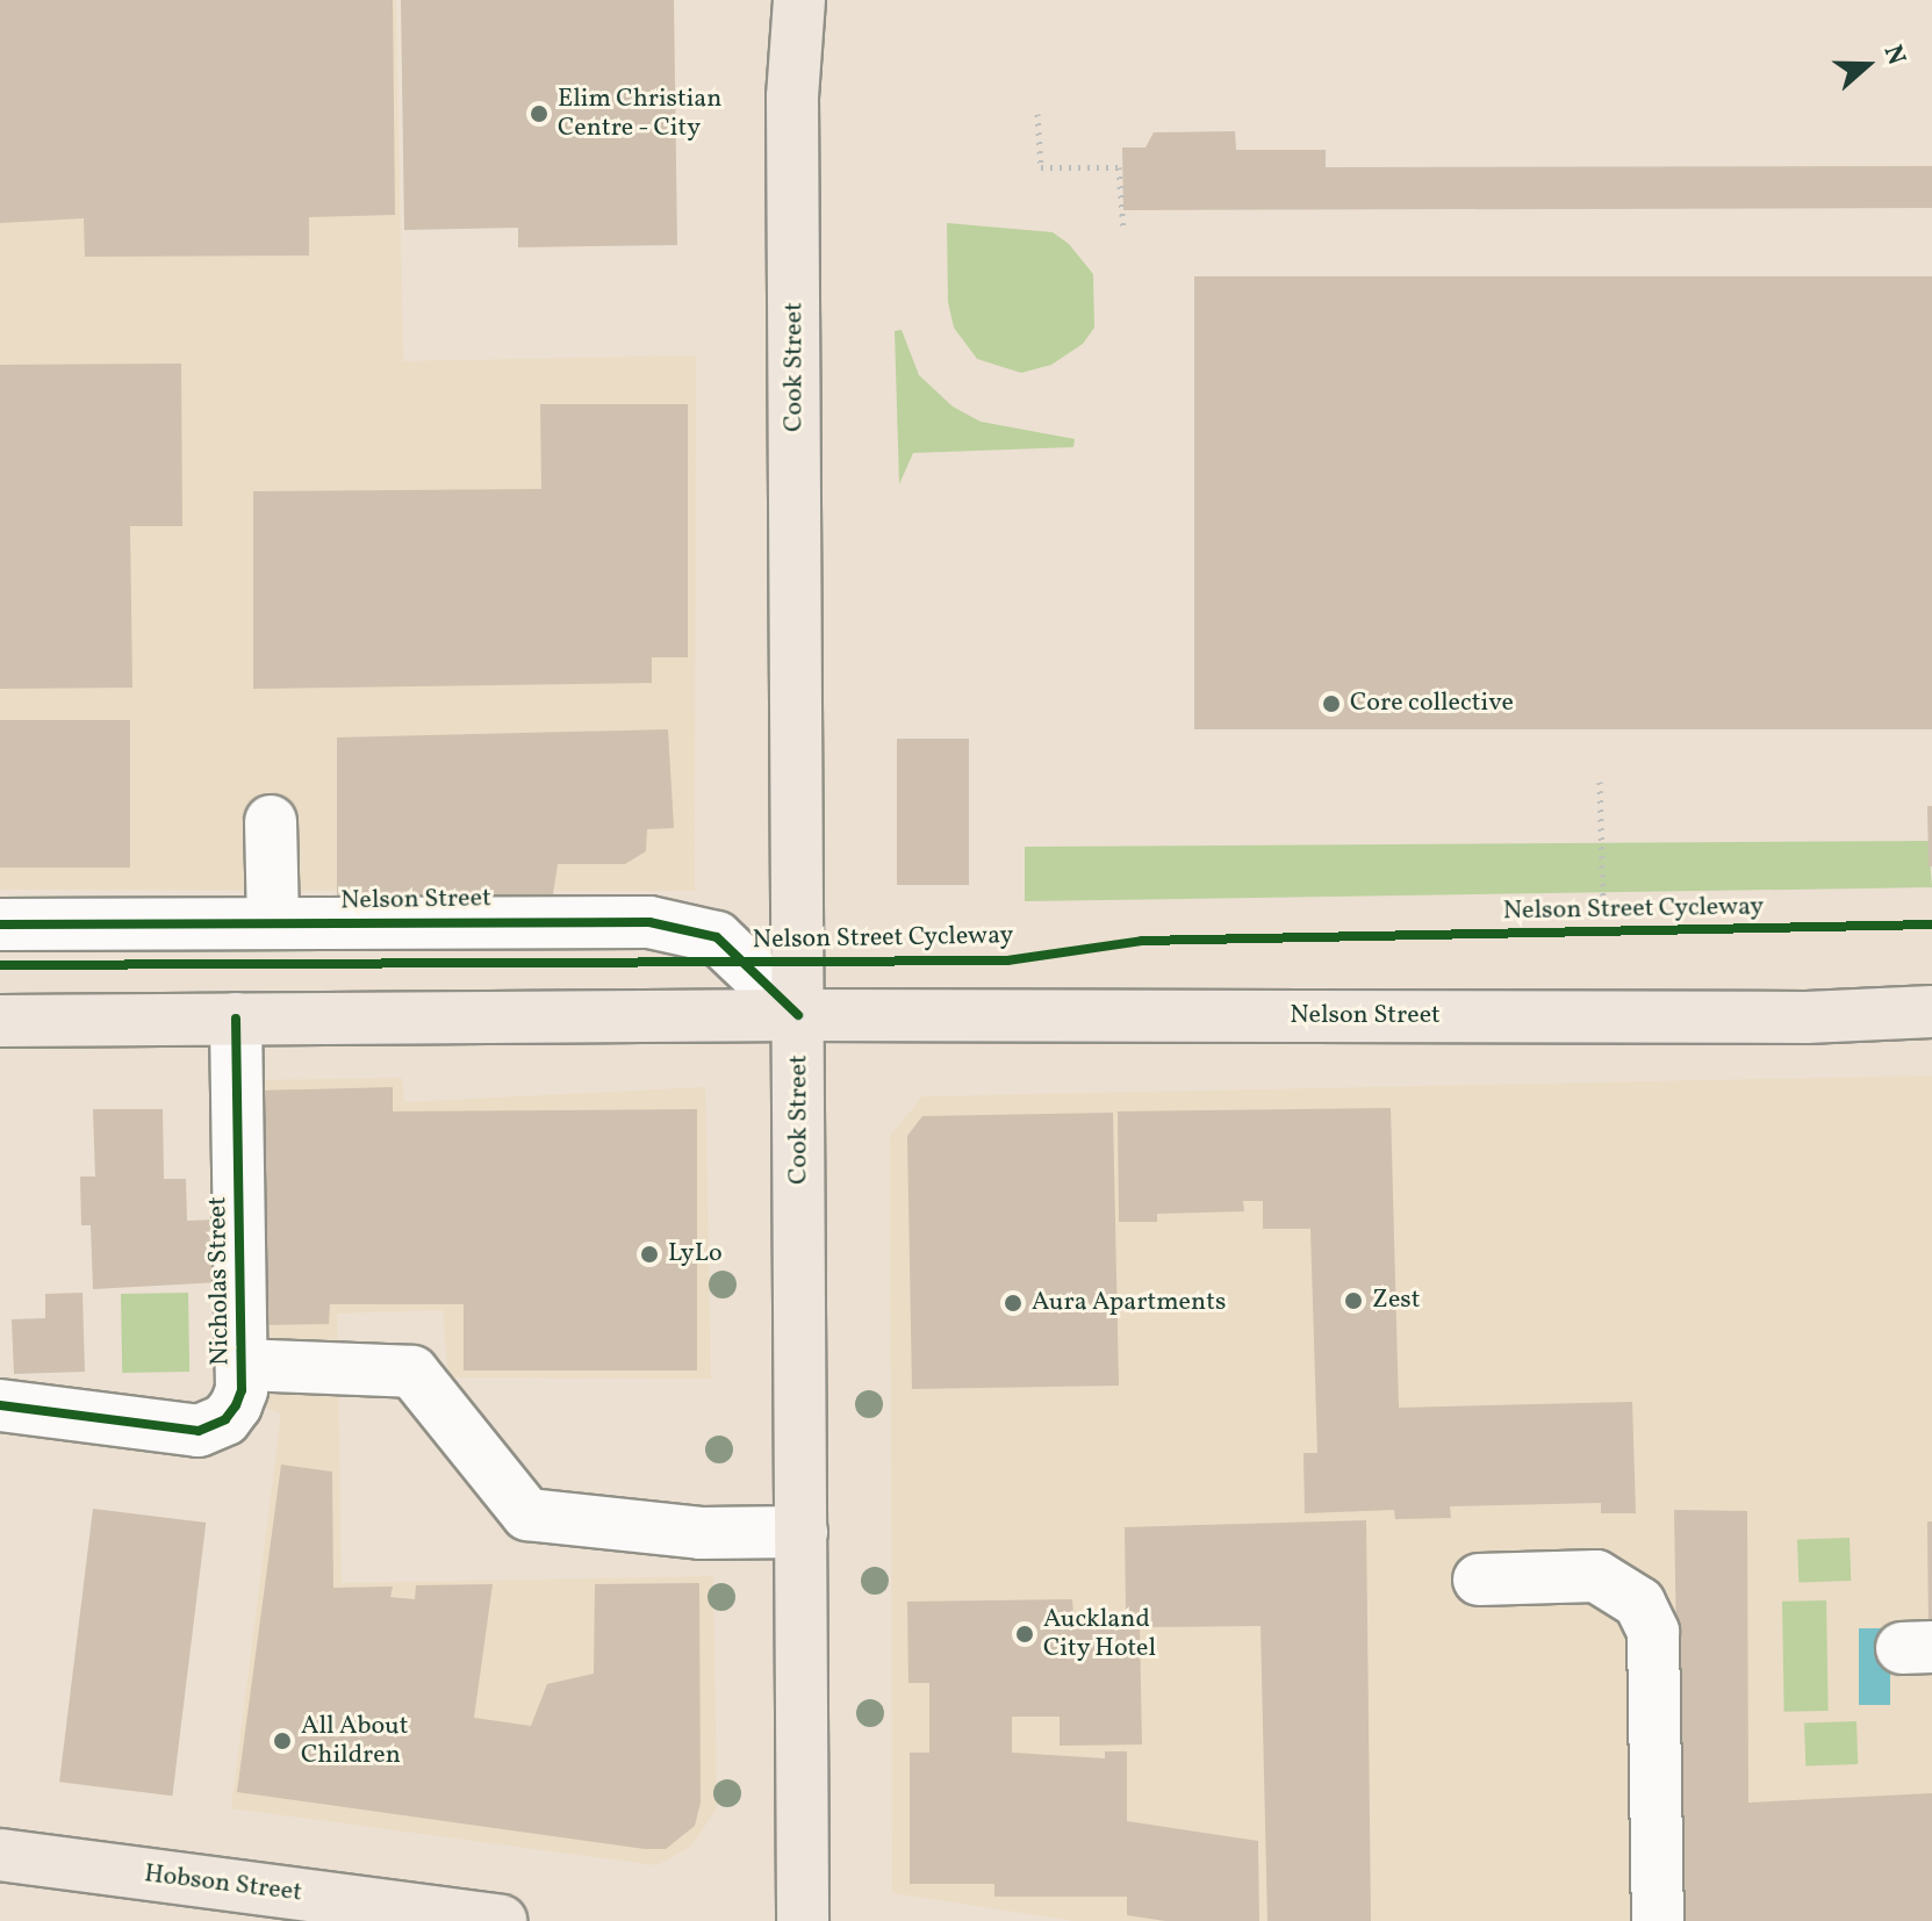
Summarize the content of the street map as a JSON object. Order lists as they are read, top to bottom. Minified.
{"streets":{"main road":["Cook Street","Nelson Street","Hobson Street"],"street":["Nicholas Street"],"cycle path":["Nelson Street Cycleway"]},"crossings":[["Cook Street","Nelson Street"],["Nelson Street","Nicholas Street"]],"places":["Elim Christian Centre - City","Core collective","LyLo","Zest","Aura Apartments","Auckland City Hotel","All About Children"],"north":"right"}
